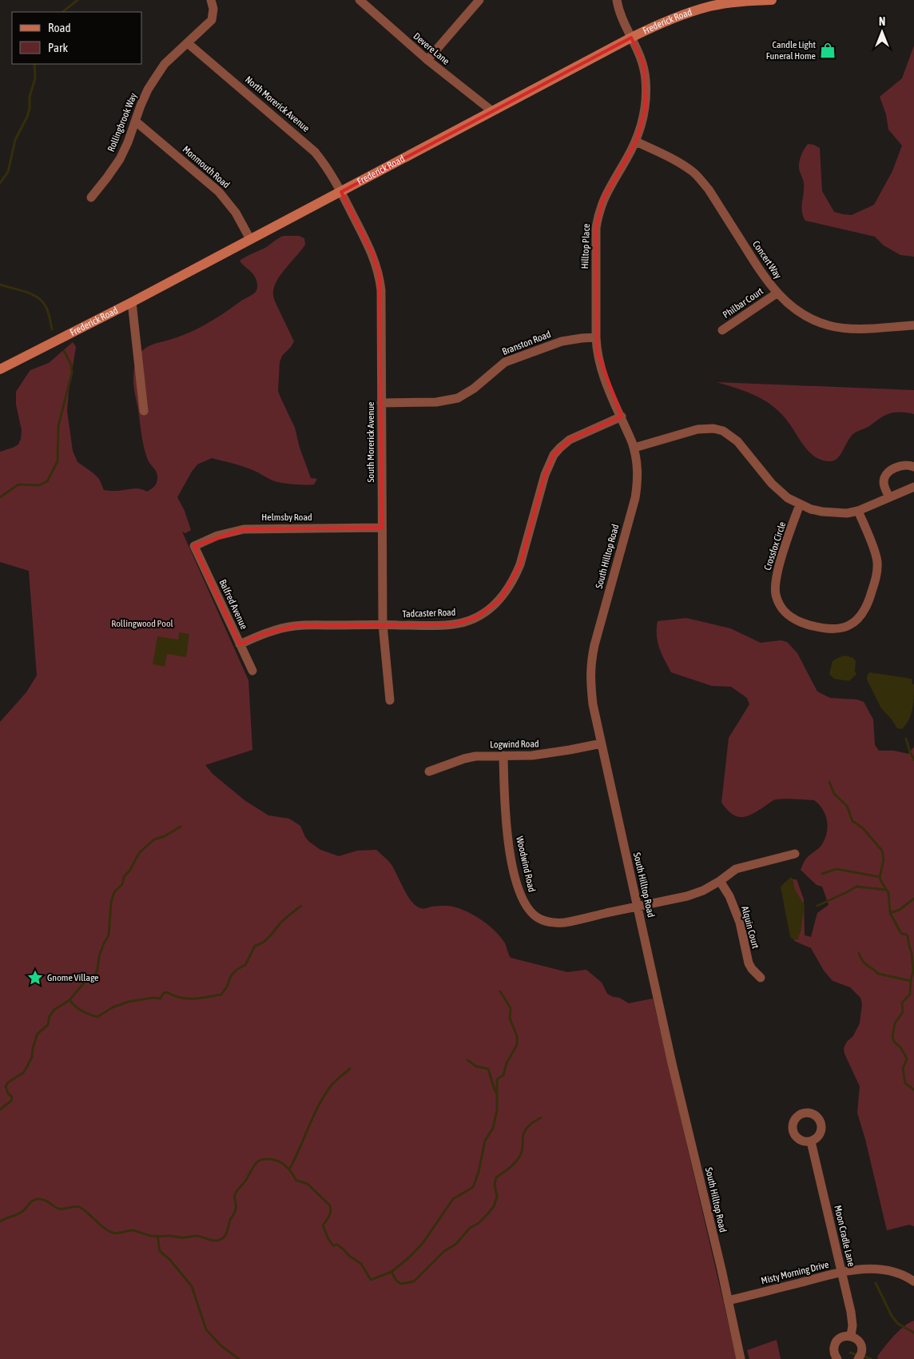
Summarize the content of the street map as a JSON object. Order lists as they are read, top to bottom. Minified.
{"streets":{"main road":["Frederick Road"],"street":["Devere Lane","North Morerick Avenue","Rollingbrook Way","Monmouth Road","Hilltop Place","Concert Way","Philbar Court","Branston Road","South Morerick Avenue","Helmsby Road","Crossfox Circle","South Hilltop Road","Balfred Avenue","Tadcaster Road","Logwind Road","Woodwind Road","Alquin Court","Moon Cradle Lane","Misty Morning Drive"]},"crossings":[["Frederick Road","Devere Lane"],["Frederick Road","North Morerick Avenue"],["Frederick Road","Monmouth Road"],["Frederick Road","Hilltop Place"],["Frederick Road","South Morerick Avenue"],["North Morerick Avenue","Rollingbrook Way"],["North Morerick Avenue","South Morerick Avenue"],["Rollingbrook Way","Monmouth Road"],["Hilltop Place","Concert Way"],["Hilltop Place","Branston Road"],["Hilltop Place","South Hilltop Road"],["Hilltop Place","Tadcaster Road"],["Concert Way","Philbar Court"],["Branston Road","South Morerick Avenue"],["South Morerick Avenue","Helmsby Road"],["South Morerick Avenue","Tadcaster Road"],["Helmsby Road","Balfred Avenue"],["South Hilltop Road","Tadcaster Road"],["South Hilltop Road","Logwind Road"],["South Hilltop Road","Woodwind Road"],["South Hilltop Road","Misty Morning Drive"],["Balfred Avenue","Tadcaster Road"],["Logwind Road","Woodwind Road"],["Woodwind Road","Alquin Court"],["Moon Cradle Lane","Misty Morning Drive"]],"parks":["Rollingwood Pool"],"places":{"shop":["Candle Light Funeral Home"],"place":["Gnome Village"]},"legend":["Road","Park"],"north":"top"}
